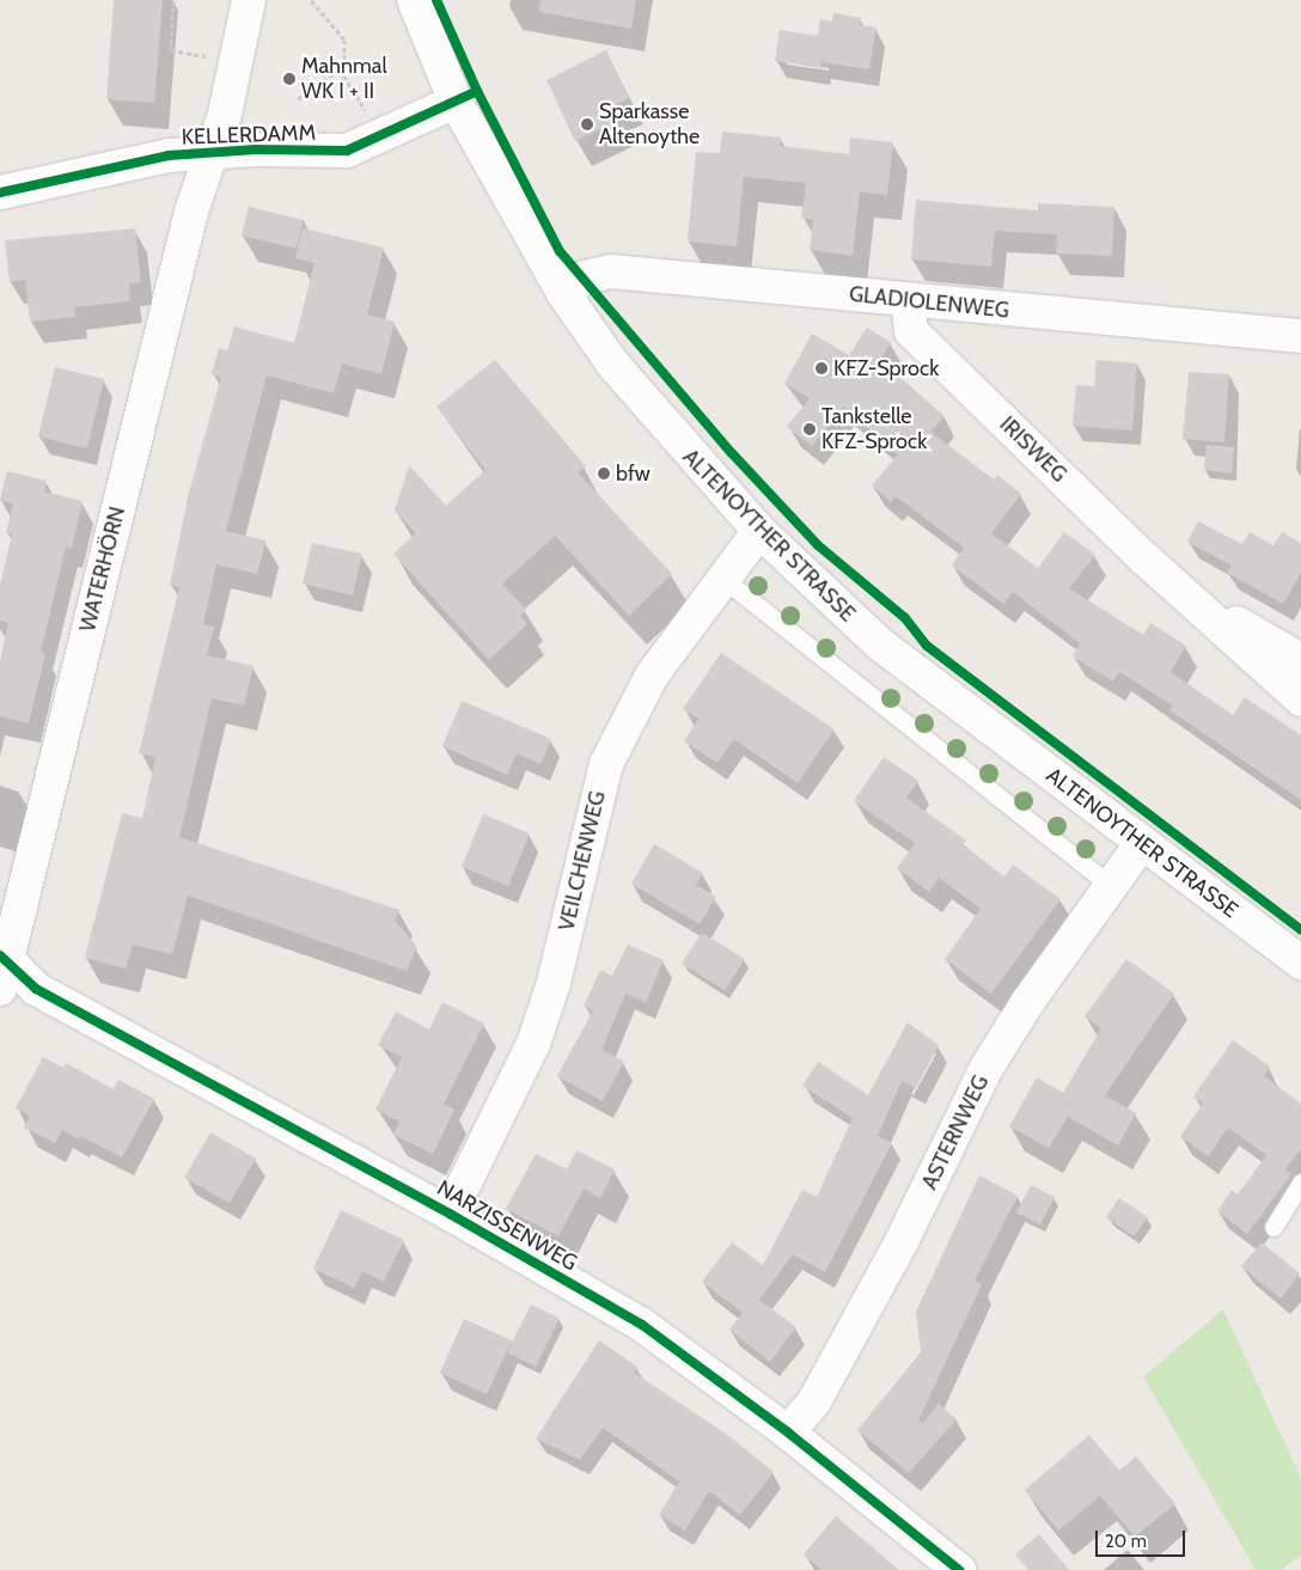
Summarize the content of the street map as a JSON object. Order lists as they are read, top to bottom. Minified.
{"streets":{"street":["KELLERDAMM","GLADIOLENWEG","IRISWEG","ALTENOYTHER STRASSE","WATERHÖRN","VEILCHENWEG","ASTERNWEG","NARZISSENWEG"]},"crossings":[["KELLERDAMM","ALTENOYTHER STRASSE"],["KELLERDAMM","WATERHÖRN"],["GLADIOLENWEG","IRISWEG"],["GLADIOLENWEG","ALTENOYTHER STRASSE"],["ALTENOYTHER STRASSE","VEILCHENWEG"],["ALTENOYTHER STRASSE","ASTERNWEG"],["WATERHÖRN","NARZISSENWEG"],["VEILCHENWEG","NARZISSENWEG"],["ASTERNWEG","NARZISSENWEG"]],"places":["Mahnmal WK I + II","Sparkasse Altenoythe","KFZ-Sprock","Tankstelle KFZ-Sprock","bfw"],"scale_bar":"20 m"}
